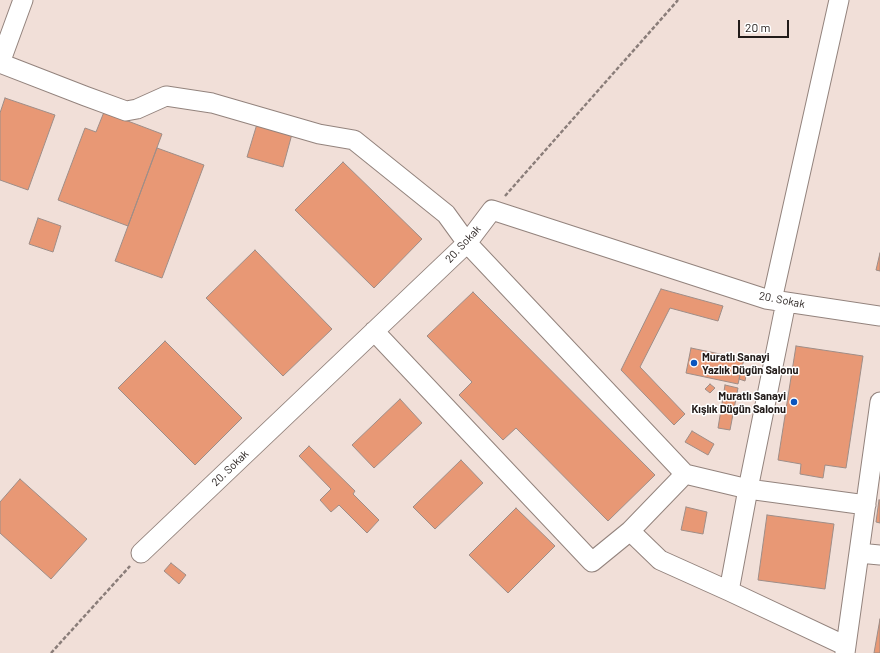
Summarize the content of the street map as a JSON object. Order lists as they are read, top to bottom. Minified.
{"streets":{"street":["20. Sokak"]},"places":["Muratlı Sanayi Yazlık Dügün Salonu","Muratlı Sanayi Kışlık Dügün Salonu"],"scale_bar":"20 m"}
